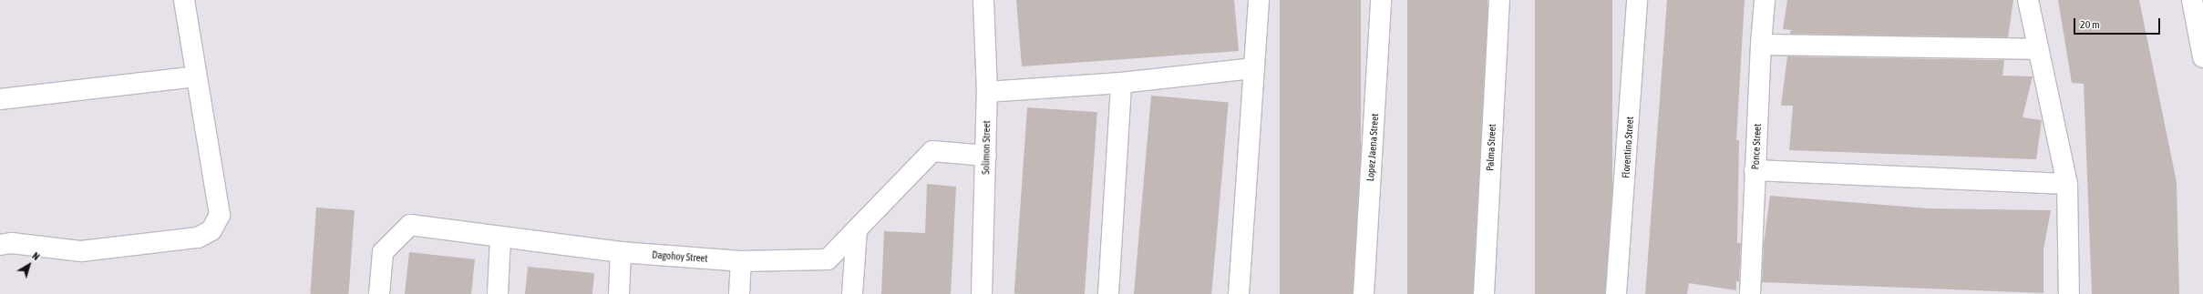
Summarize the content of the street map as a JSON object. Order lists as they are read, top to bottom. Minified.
{"streets":{"street":["Ponce Street","Solimon Street","Lopez Jaena Street","Palma Street","Florentino Street","Dagohoy Street"]},"crossings":[["Solimon Street","Dagohoy Street"]],"scale_bar":"20 m","north":"top right"}
